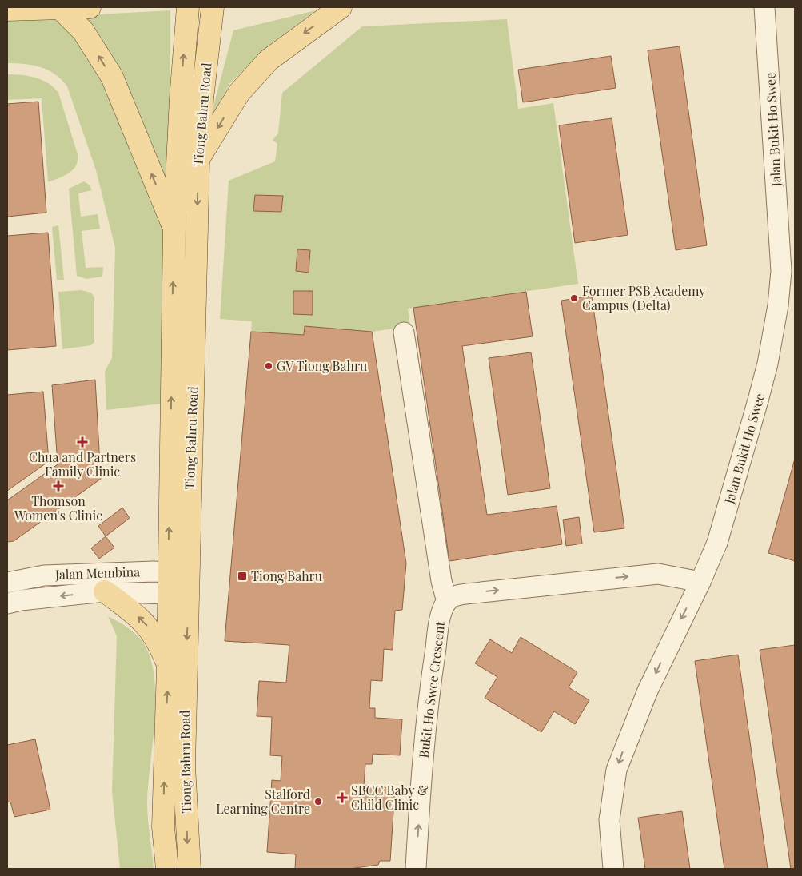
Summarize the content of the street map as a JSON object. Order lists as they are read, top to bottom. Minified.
{"streets":{"main road":["Tiong Bahru Road"],"street":["Jalan Bukit Ho Swee","Jalan Membina","Bukit Ho Swee Crescent"]},"crossings":[["Tiong Bahru Road","Jalan Membina"]],"one_way":["Bukit Ho Swee Crescent"],"places":{"other":["Former PSB Academy Campus (Delta)","GV Tiong Bahru","Stalford Learning Centre"],"health":["Chua and Partners Family Clinic","Thomson Women's Clinic","SBCC Baby & Child Clinic"],"transit":["Tiong Bahru"]}}
